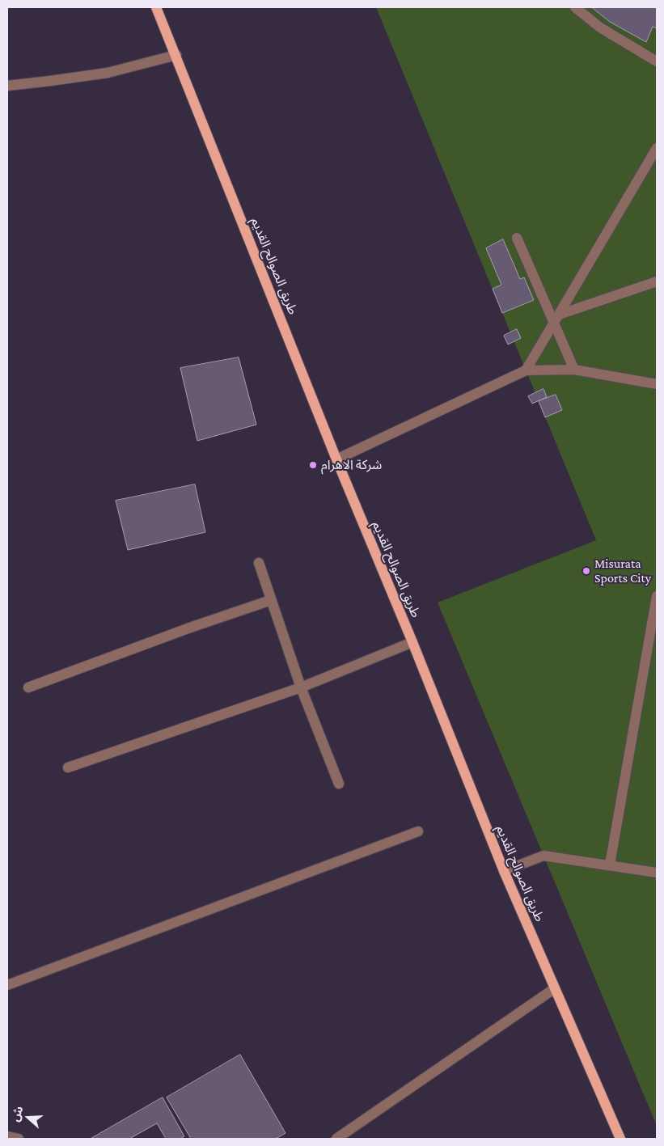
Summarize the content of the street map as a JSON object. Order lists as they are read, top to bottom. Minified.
{"streets":{"main road":["طريق الصوالح القديم"]},"places":["شركة الاهرام","Misurata Sports City"],"north":"left"}
